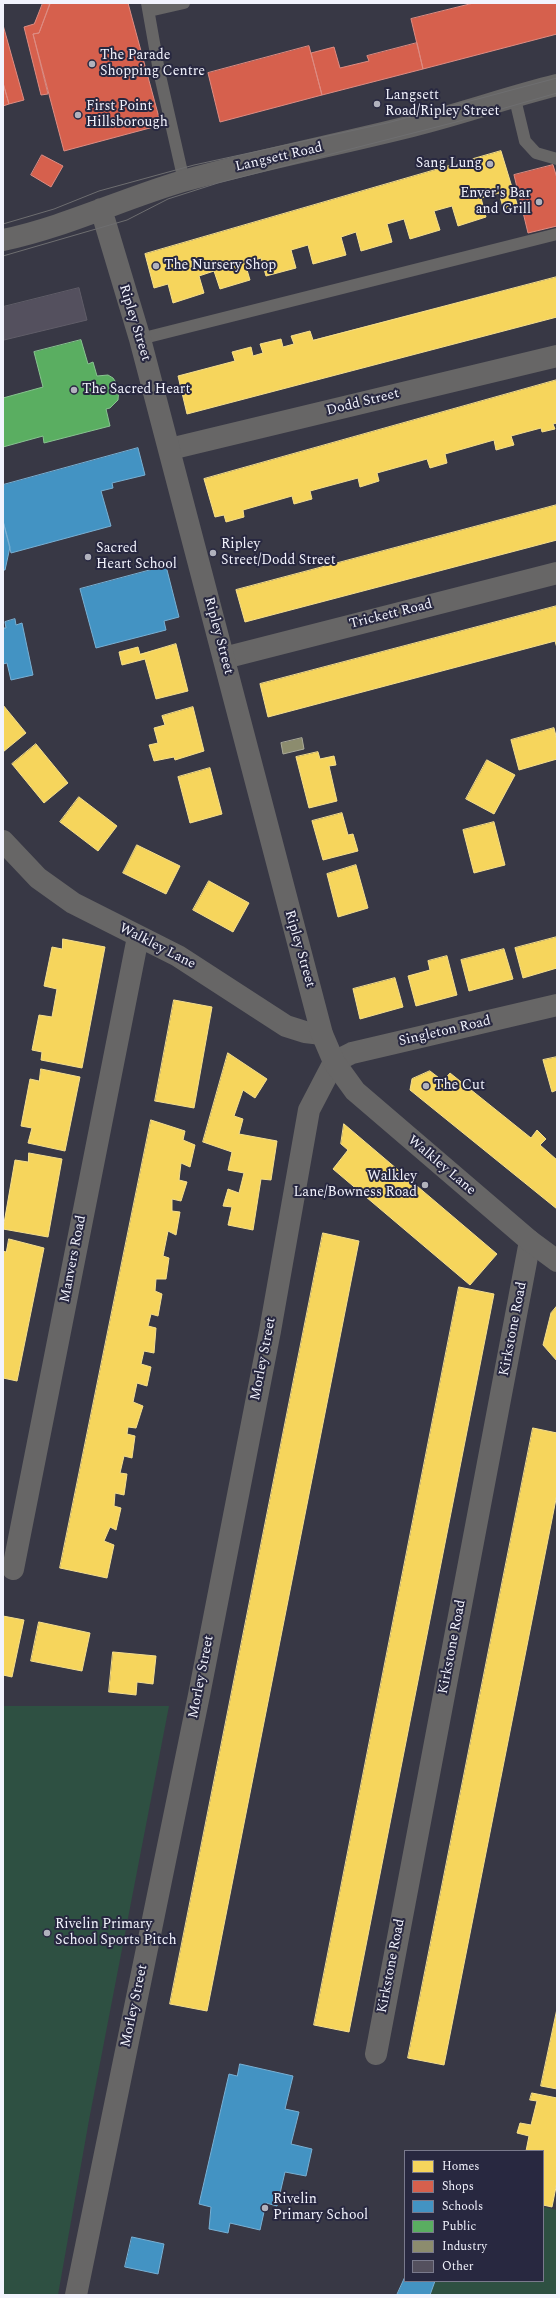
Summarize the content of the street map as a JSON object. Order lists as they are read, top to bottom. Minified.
{"streets":{"street":["Langsett Road","Ripley Street","Dodd Street","Trickett Road","Walkley Lane","Singleton Road","Manvers Road","Kirkstone Road","Morley Street"]},"crossings":[["Langsett Road","Ripley Street"],["Ripley Street","Dodd Street"],["Ripley Street","Trickett Road"],["Ripley Street","Walkley Lane"],["Ripley Street","Singleton Road"],["Ripley Street","Morley Street"],["Walkley Lane","Singleton Road"],["Walkley Lane","Manvers Road"],["Walkley Lane","Kirkstone Road"],["Walkley Lane","Morley Street"],["Singleton Road","Morley Street"]],"places":["The Parade Shopping Centre","Langsett Road/Ripley Street","First Point Hillsborough","Sang Lung","Enver's Bar and Grill","The Nursery Shop","The Sacred Heart","Ripley Street/Dodd Street","Sacred Heart School","The Cut","Walkley Lane/Bowness Road","Rivelin Primary School Sports Pitch","Rivelin Primary School"],"legend":["Homes","Shops","Schools","Public","Industry","Other"]}
